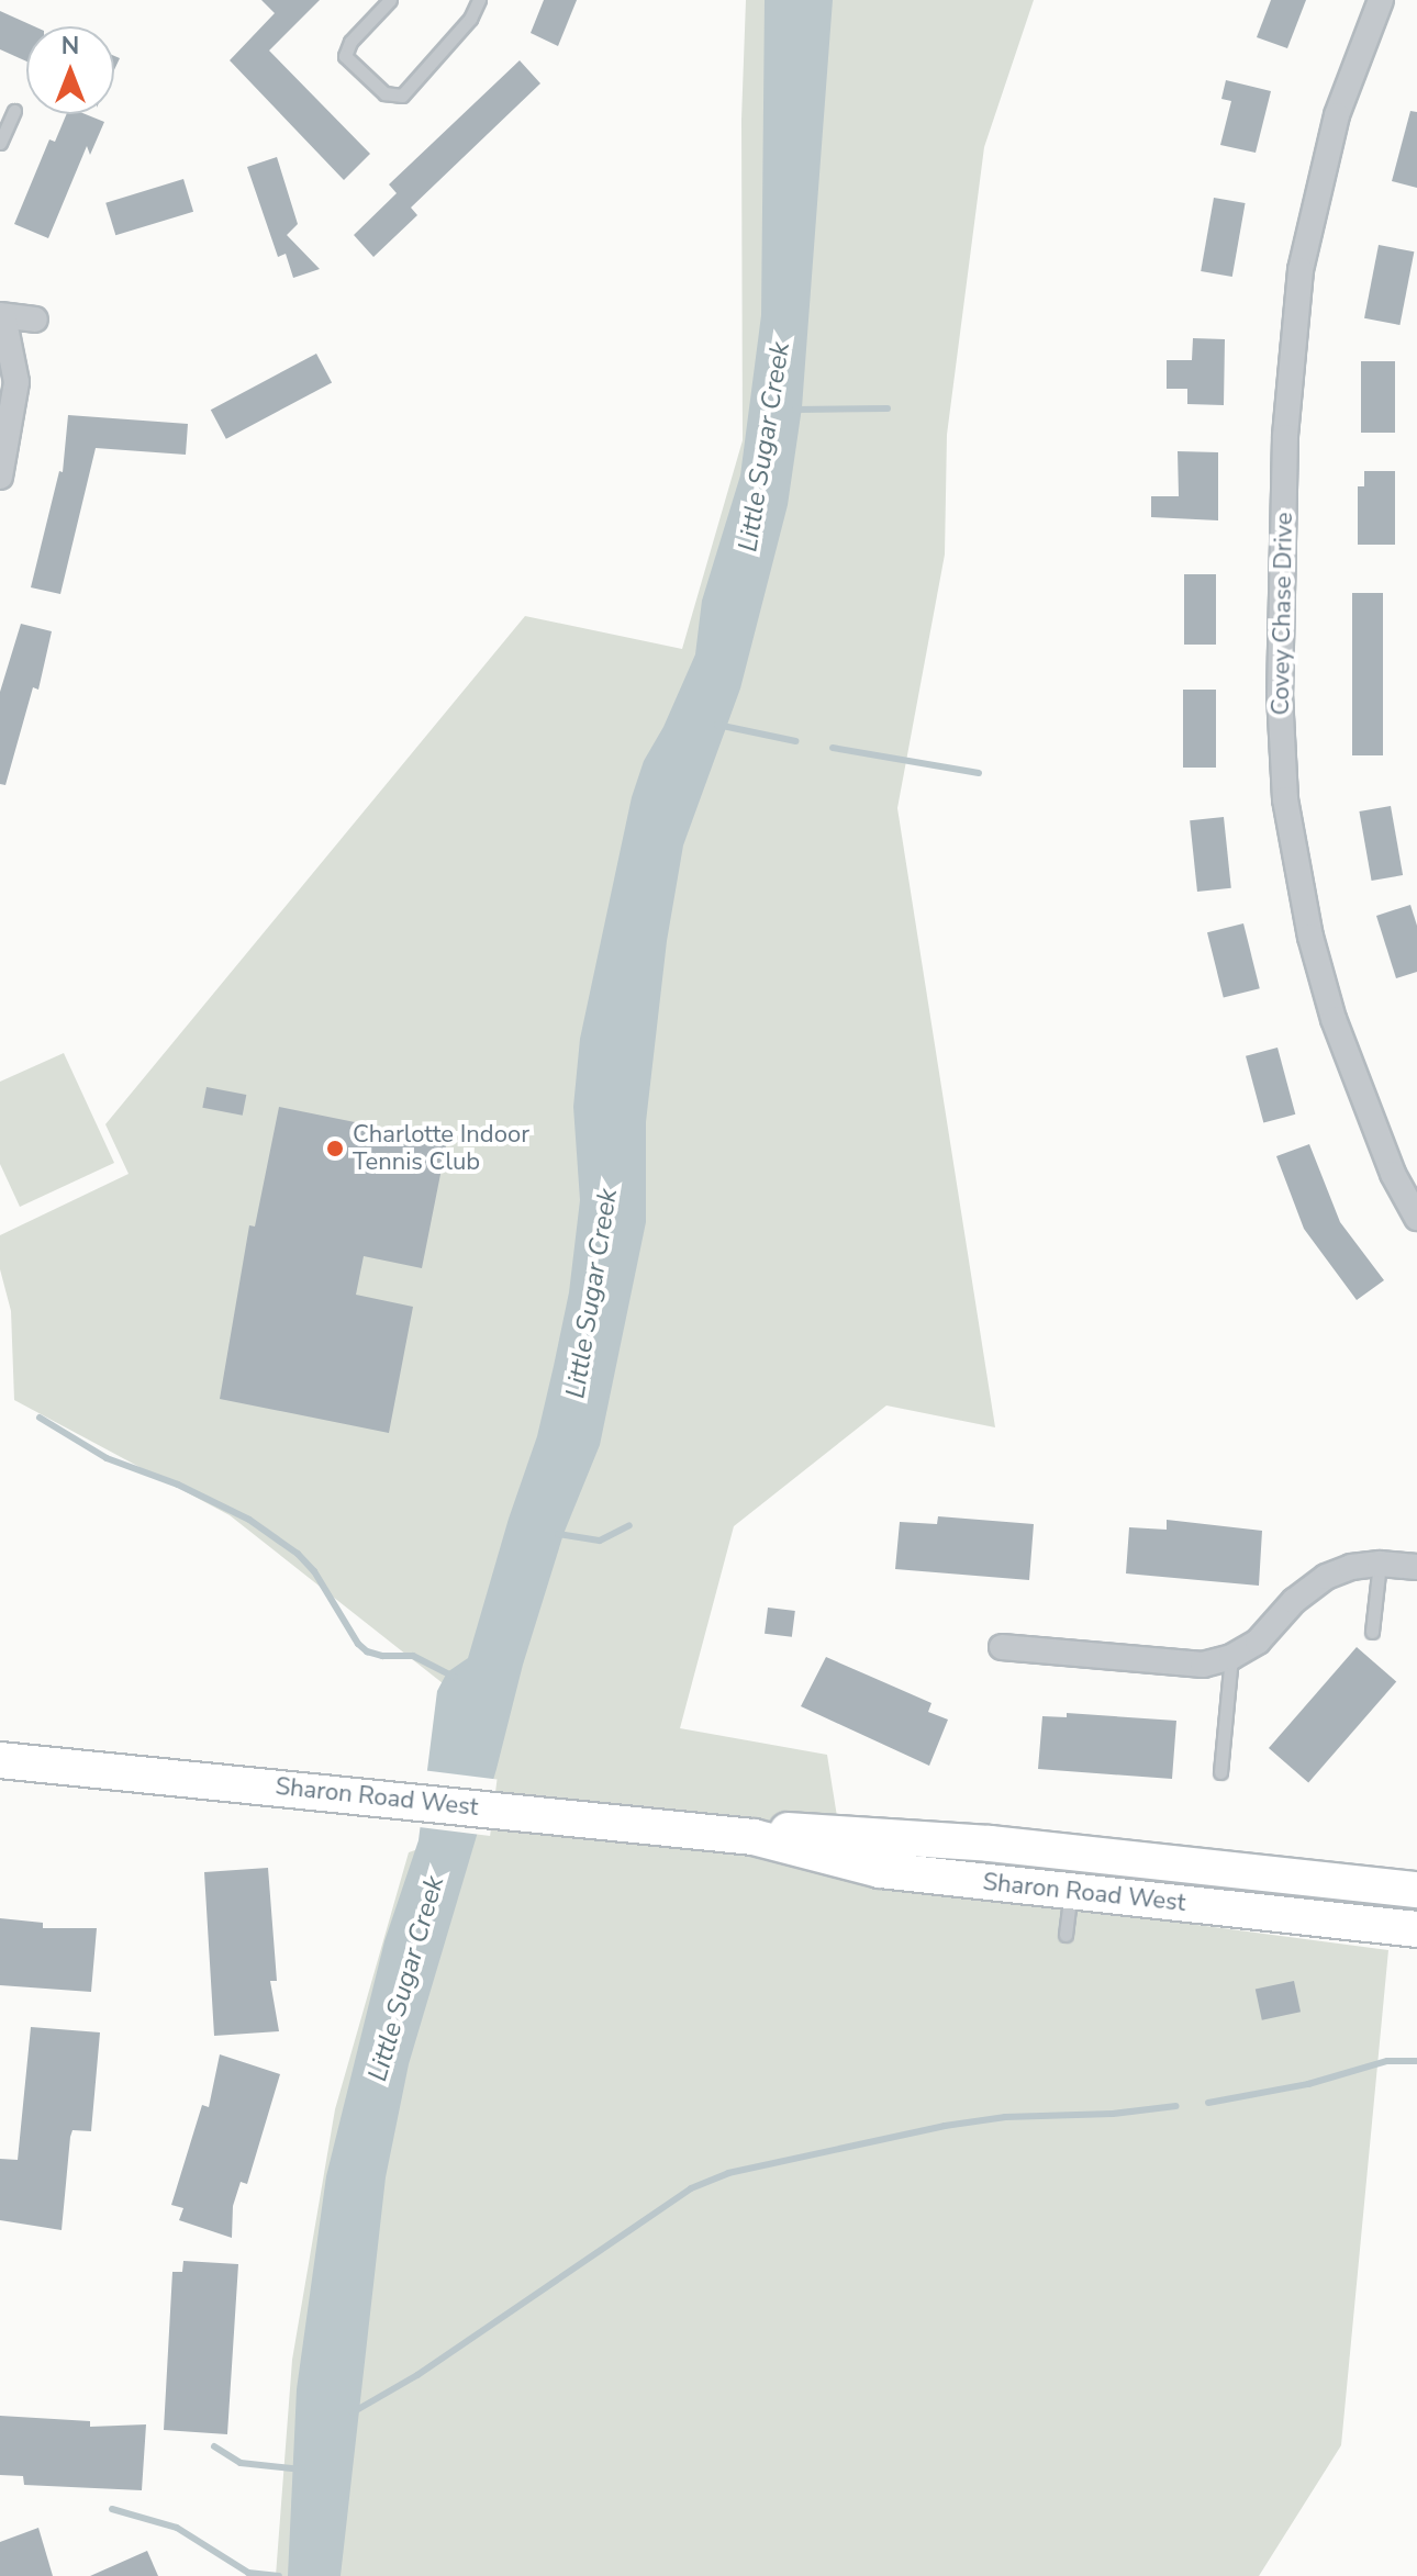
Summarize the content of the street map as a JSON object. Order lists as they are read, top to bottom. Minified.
{"streets":{"main road":["Sharon Road West"],"street":["Covey Chase Drive"]},"water":["Little Sugar Creek"],"places":["Charlotte Indoor Tennis Club"],"north":"top"}
